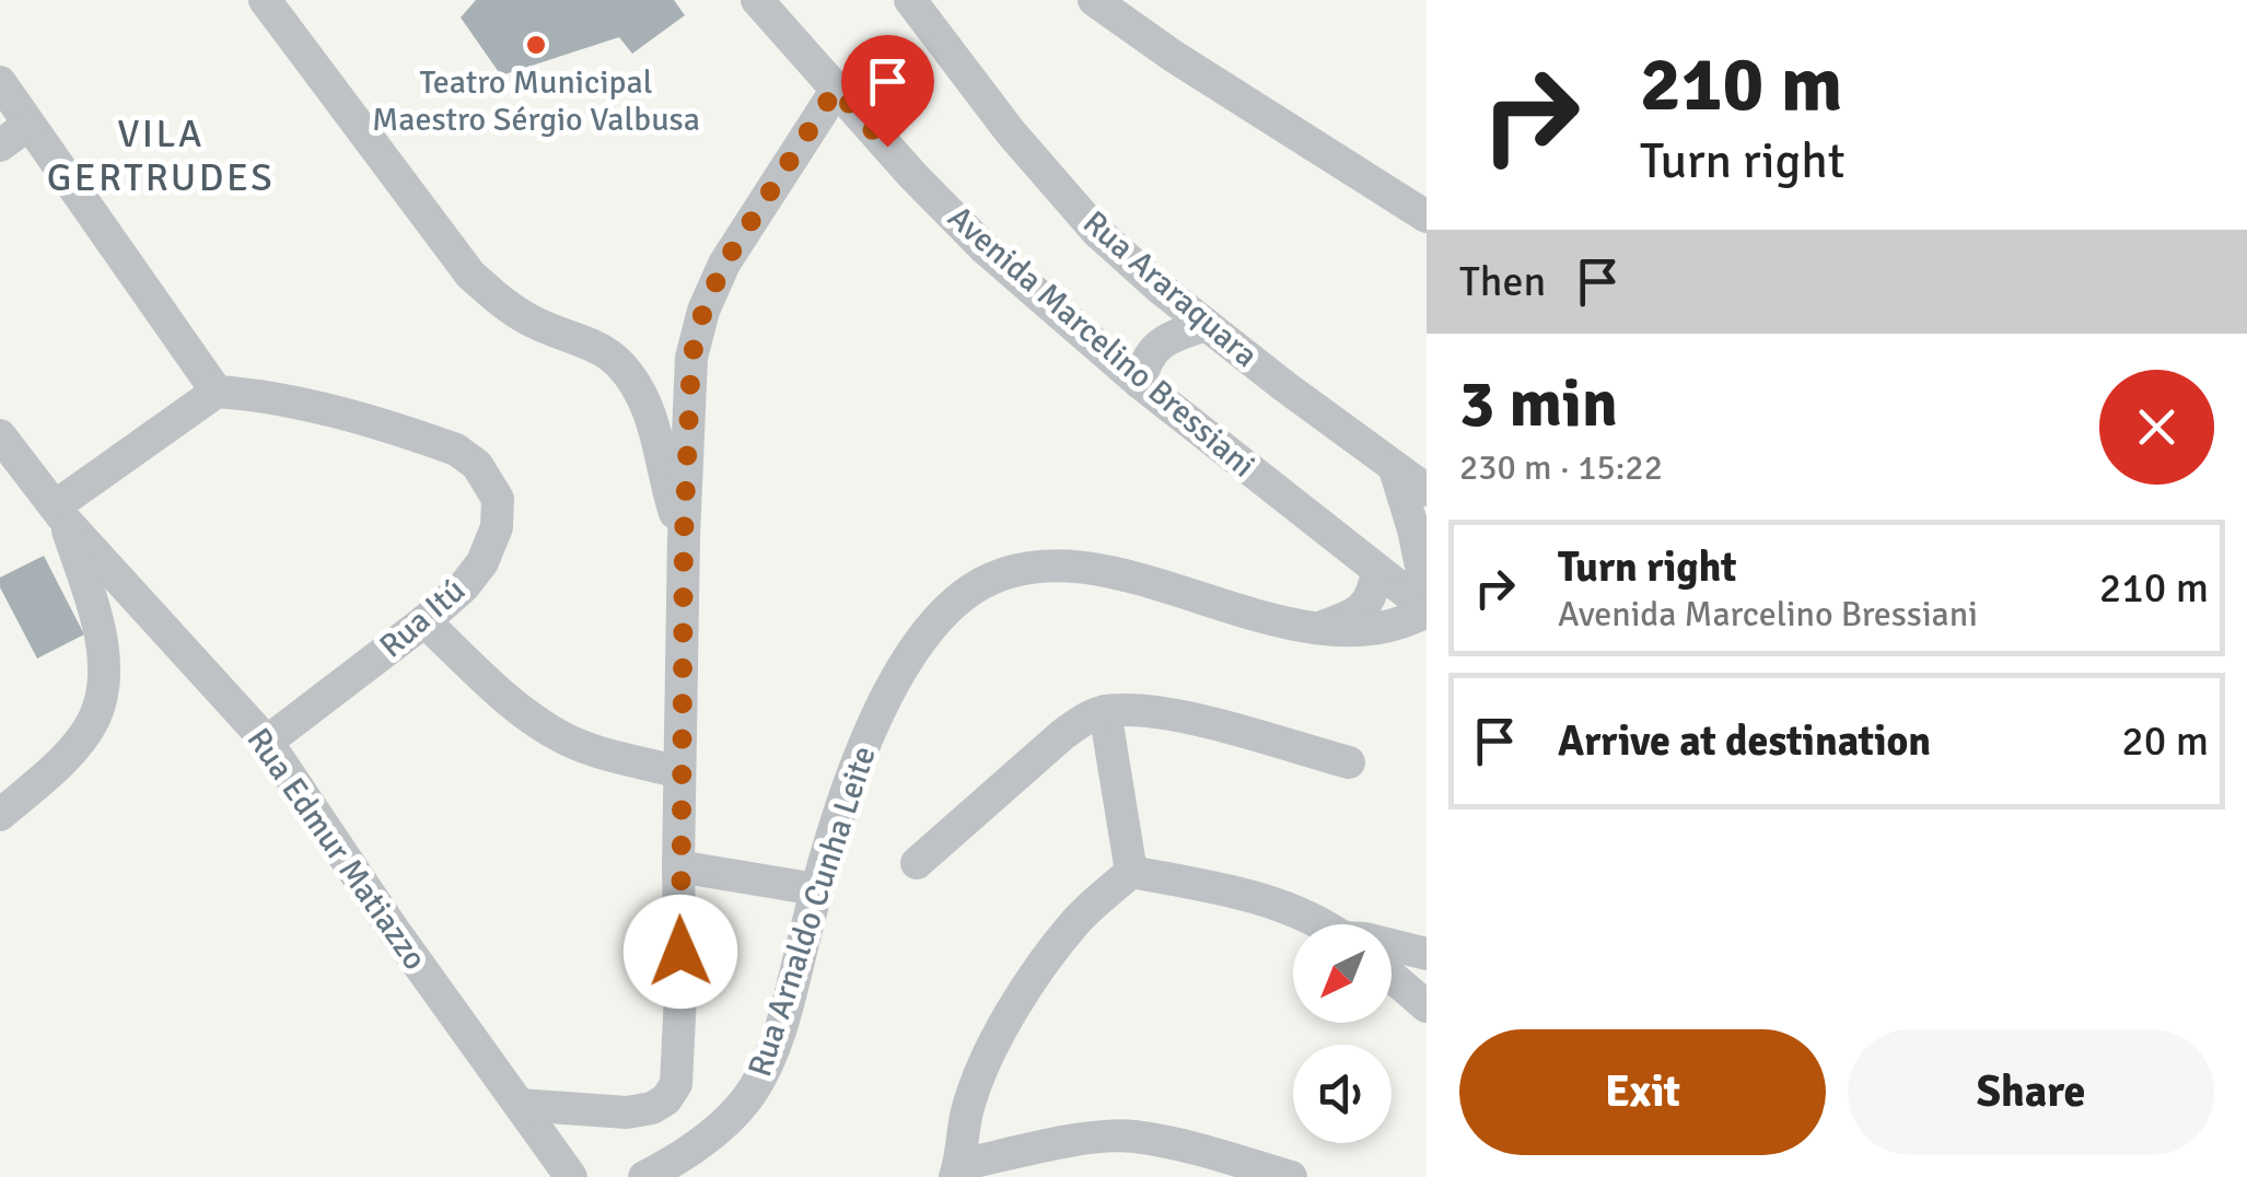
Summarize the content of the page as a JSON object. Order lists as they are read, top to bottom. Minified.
{"streets":{"street":["Rua Araraquara","Avenida Marcelino Bressiani","Rua Itú","Rua Edmur Matiazzo","Rua Arnaldo Cunha Leite"]},"crossings":[["Avenida Marcelino Bressiani","Rua Arnaldo Cunha Leite"],["Rua Itú","Rua Edmur Matiazzo"]],"districts":["VILA GERTRUDES"],"places":["Teatro Municipal Maestro Sérgio Valbusa"],"north":"bottom left","page":{"turn":["210 m","Turn right"],"then":"Then","heading":["3 min","230 m · 15:22"],"list":[{"name":"Turn right","note":"Avenida Marcelino Bressiani","value":"210 m"},{"name":"Arrive at destination","value":"20 m"}],"buttons":["Exit","Share"]}}
